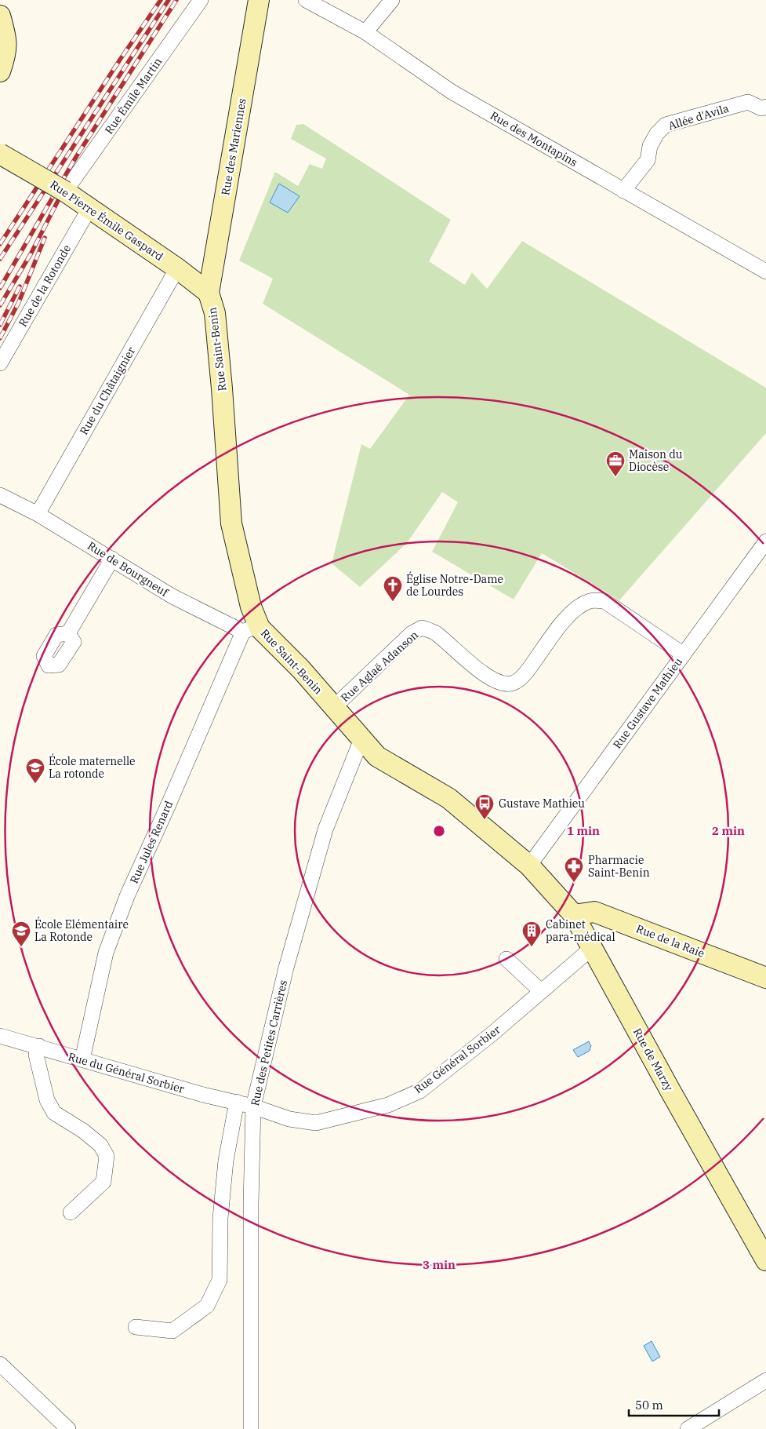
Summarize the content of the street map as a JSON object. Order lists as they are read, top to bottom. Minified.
{"streets":{"main road":["Rue des Mariennes","Rue Pierre Émile Gaspard","Rue Saint-Benin","Rue de la Raie","Rue de Marzy"],"street":["Rue Émile Martin","Allée d'Avila","Rue des Montapins","Rue de la Rotonde","Rue du Châtaignier","Rue de Bourgneuf","Rue Aglaë Adanson","Rue Gustave Mathieu","Rue Jules Renard","Rue des Petites Carrières","Rue Général Sorbier","Rue du Général Sorbier"]},"crossings":[["Rue Émile Martin","Rue Pierre Émile Gaspard"],["Allée d'Avila","Rue des Montapins"],["Rue des Mariennes","Rue Pierre Émile Gaspard"],["Rue des Mariennes","Rue Saint-Benin"],["Rue Pierre Émile Gaspard","Rue de la Rotonde"],["Rue Pierre Émile Gaspard","Rue Saint-Benin"],["Rue Pierre Émile Gaspard","Rue du Châtaignier"],["Rue Saint-Benin","Rue de Bourgneuf"],["Rue Saint-Benin","Rue Aglaë Adanson"],["Rue Saint-Benin","Rue Gustave Mathieu"],["Rue Saint-Benin","Rue Jules Renard"],["Rue Saint-Benin","Rue des Petites Carrières"],["Rue Saint-Benin","Rue de Marzy"],["Rue du Châtaignier","Rue de Bourgneuf"],["Rue de Bourgneuf","Rue Jules Renard"],["Rue Aglaë Adanson","Rue Gustave Mathieu"],["Rue Gustave Mathieu","Rue de Marzy"],["Rue Jules Renard","Rue du Général Sorbier"],["Rue de la Raie","Rue de Marzy"],["Rue des Petites Carrières","Rue Général Sorbier"],["Rue des Petites Carrières","Rue du Général Sorbier"],["Rue Général Sorbier","Rue de Marzy"],["Rue Général Sorbier","Rue du Général Sorbier"]],"places":{"office":["Maison du Diocèse"],"church":["Église Notre-Dame de Lourdes"],"school or university":["École maternelle La rotonde","École Elémentaire La Rotonde"],"bus stop":["Gustave Mathieu"],"pharmacy":["Pharmacie Saint-Benin"],"building":["Cabinet para-médical"]},"scale_bar":"50 m","rings":["1 min","2 min","3 min"]}
